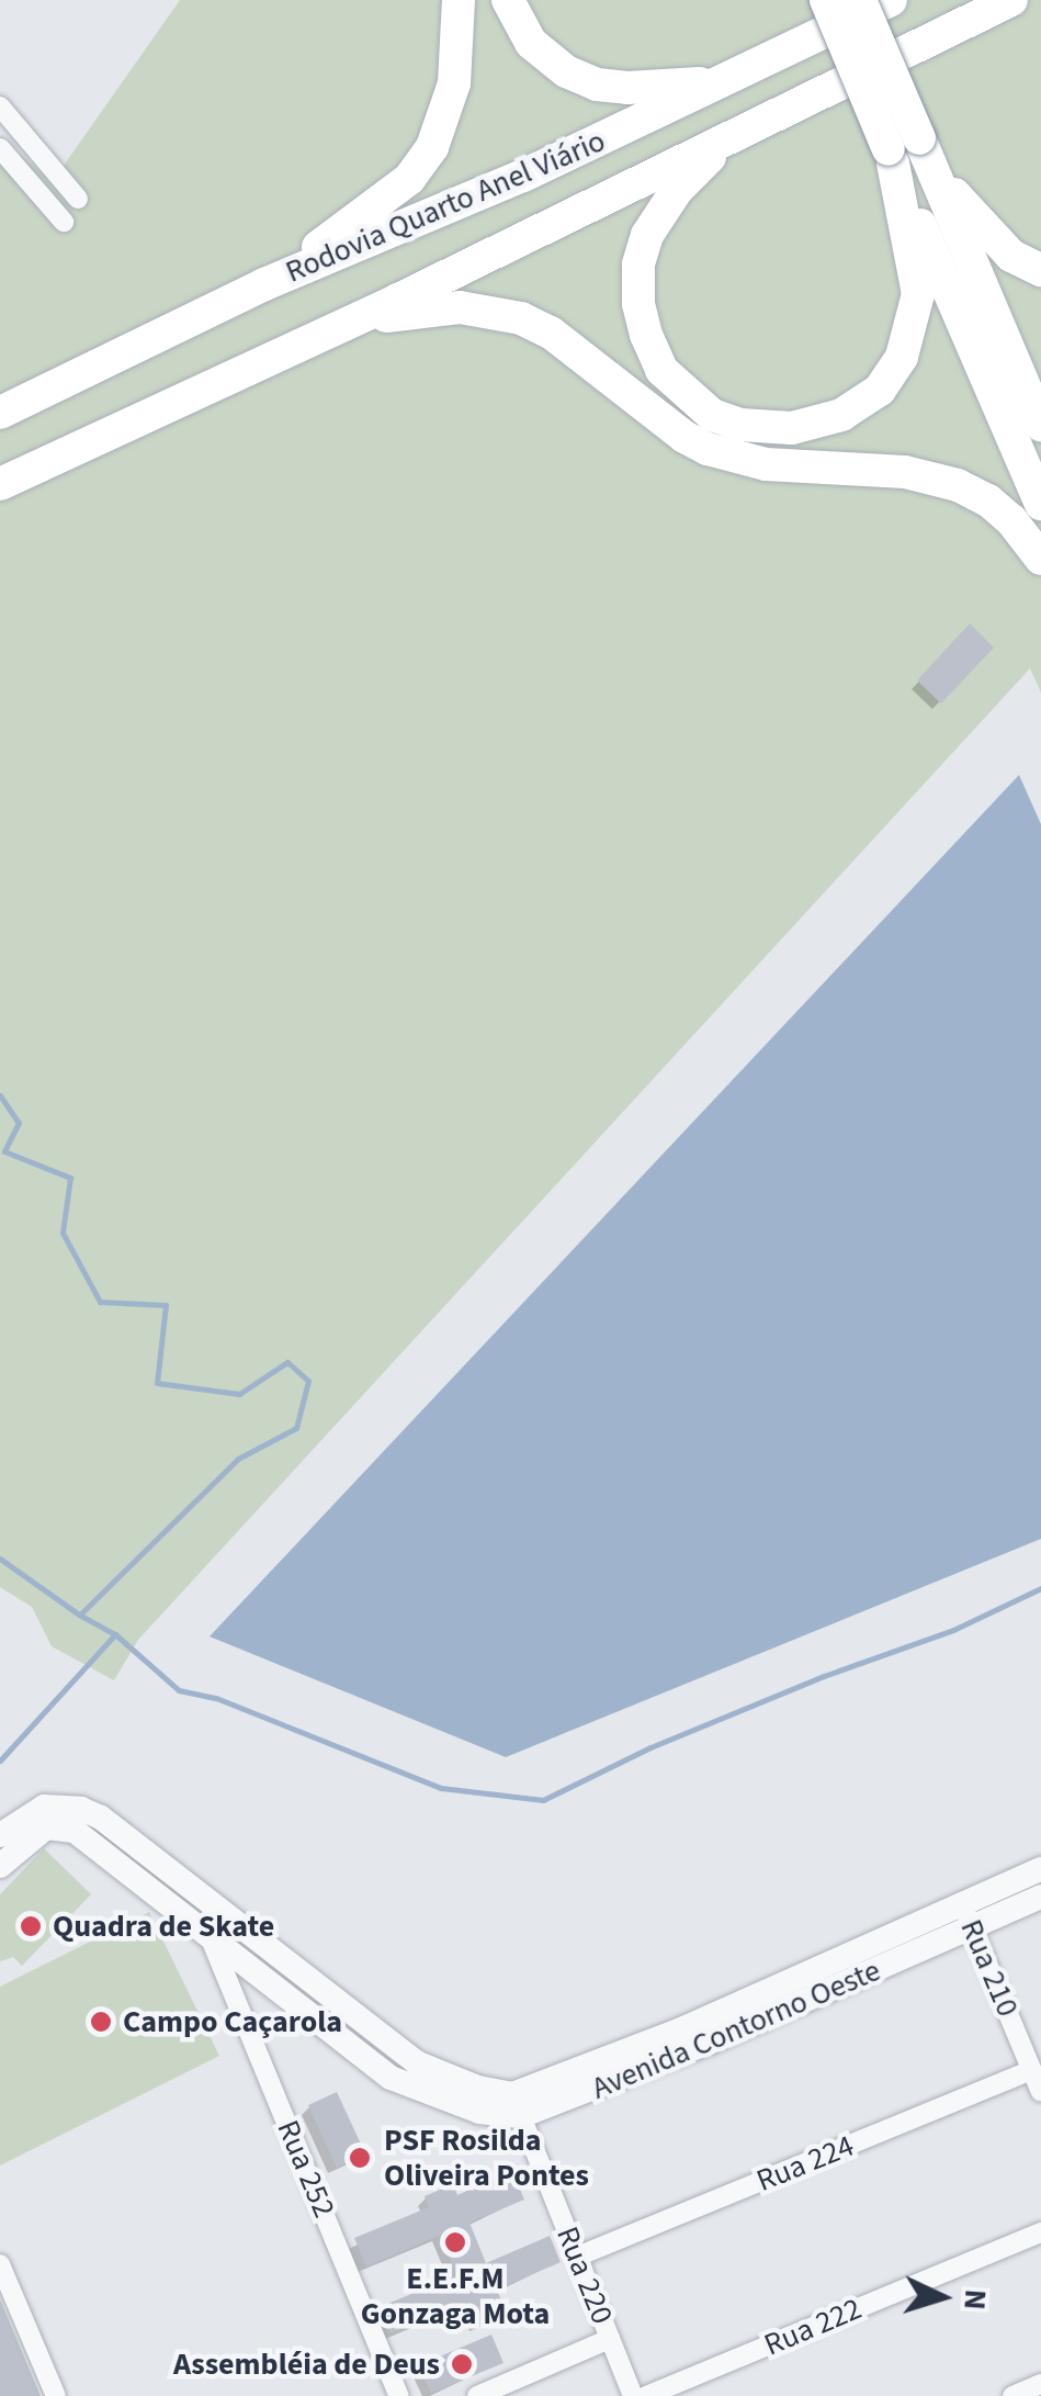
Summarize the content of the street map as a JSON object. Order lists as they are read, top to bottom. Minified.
{"streets":{"highway":["Rodovia Quarto Anel Viário"],"street":["Rua 210","Avenida Contorno Oeste","Rua 224","Rua 252","Rua 220","Rua 222"]},"crossings":[["Rua 210","Avenida Contorno Oeste"],["Rua 210","Rua 224"],["Avenida Contorno Oeste","Rua 220"],["Rua 224","Rua 220"]],"places":["Quadra de Skate","Campo Caçarola","PSF Rosilda Oliveira Pontes","E.E.F.M Gonzaga Mota","Assembléia de Deus"],"north":"right"}
